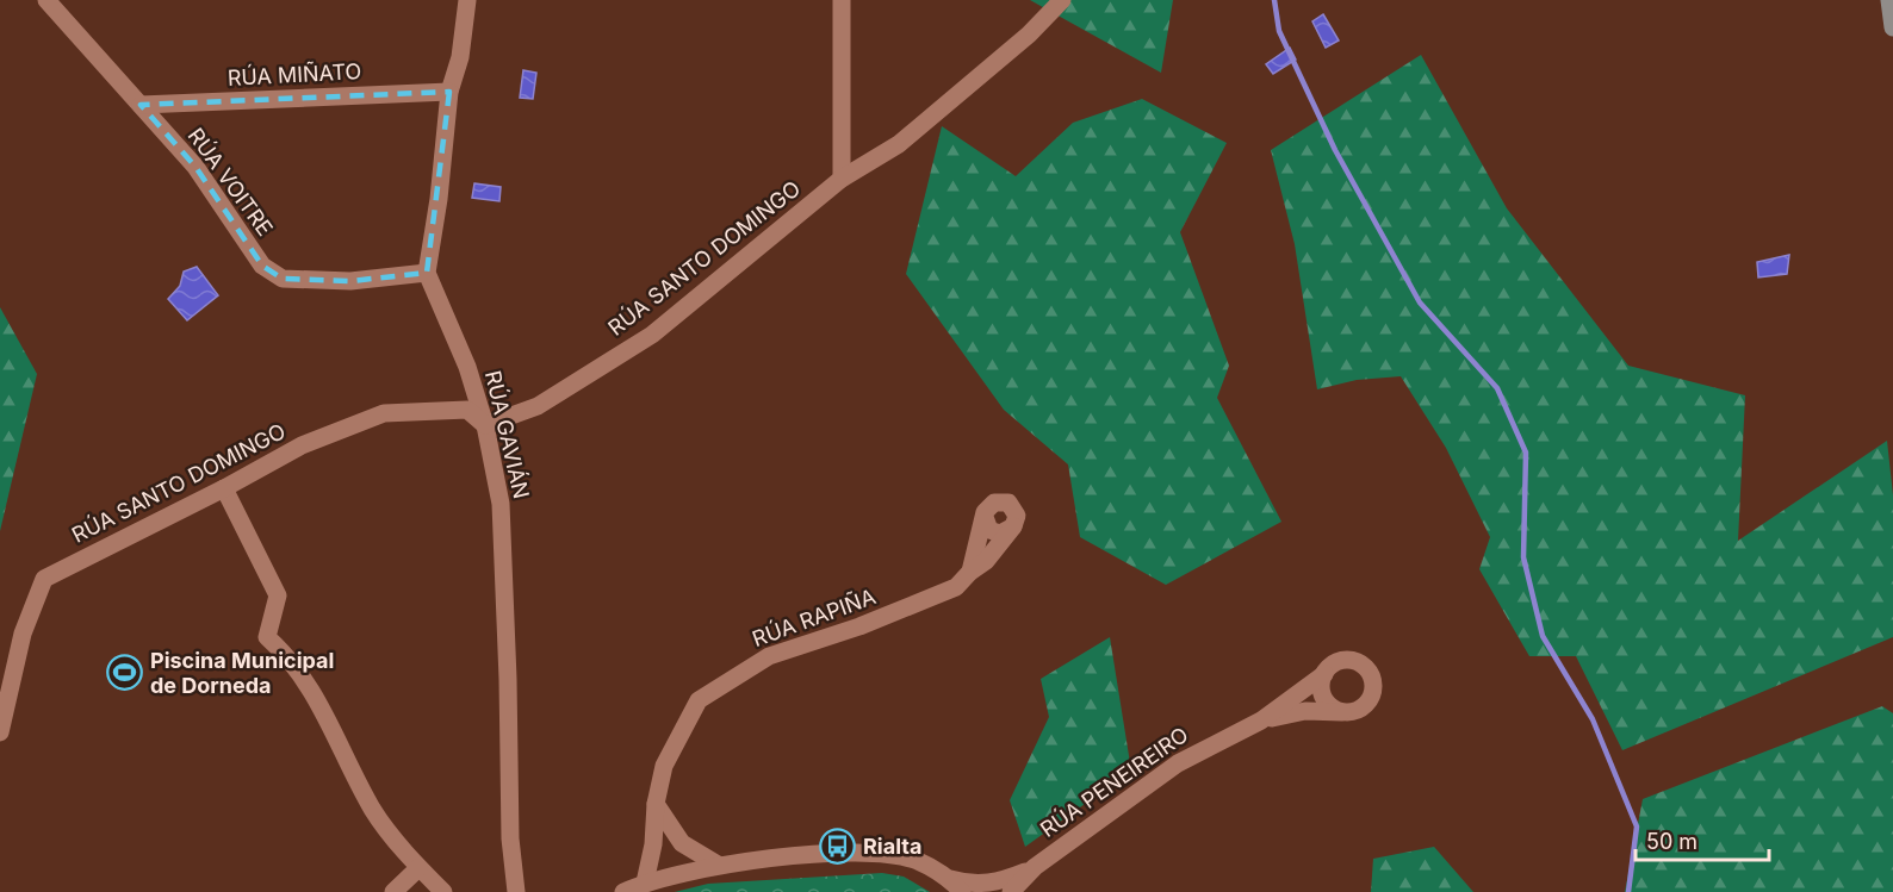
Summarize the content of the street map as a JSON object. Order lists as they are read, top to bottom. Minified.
{"streets":{"street":["RÚA MIÑATO","RÚA VOITRE","RÚA SANTO DOMINGO","RÚA GAVIÁN","RÚA RAPIÑA","RÚA PENEIREIRO"]},"crossings":[["RÚA MIÑATO","RÚA VOITRE"],["RÚA VOITRE","RÚA GAVIÁN"],["RÚA SANTO DOMINGO","RÚA GAVIÁN"]],"places":{"sports":["Piscina Municipal de Dorneda"],"bus stop":["Rialta"]},"scale_bar":"50 m"}
